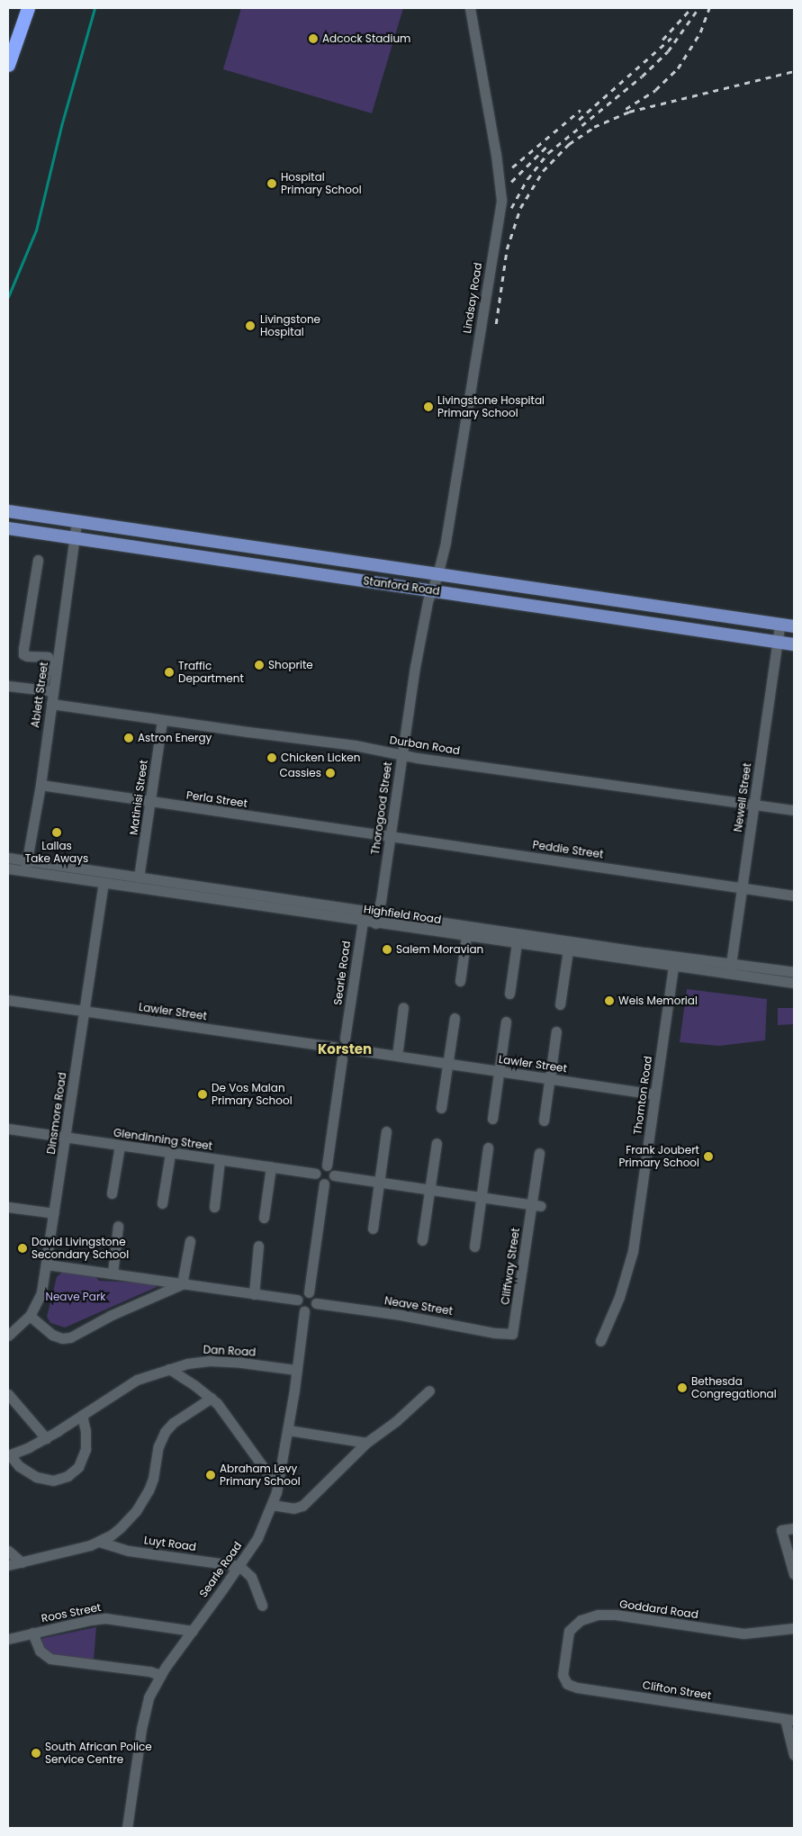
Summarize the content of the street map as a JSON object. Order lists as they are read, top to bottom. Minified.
{"streets":{"main road":["Stanford Road"],"street":["Lindsay Road","Ablett Street","Durban Road","Matinisi Street","Newell Street","Perla Street","Thorogood Street","Peddie Street","Highfield Road","Searle Road","Lawler Street","Thornton Road","Dinsmore Road","Glendinning Street","Cliffway Street","Neave Street","Dan Road","Luyt Road","Goddard Road","Roos Street","Clifton Street"]},"crossings":[["Lindsay Road","Stanford Road"],["Lindsay Road","Thorogood Street"],["Stanford Road","Ablett Street"],["Stanford Road","Newell Street"],["Stanford Road","Thorogood Street"],["Ablett Street","Durban Road"],["Ablett Street","Perla Street"],["Ablett Street","Highfield Road"],["Durban Road","Matinisi Street"],["Durban Road","Newell Street"],["Durban Road","Thorogood Street"],["Matinisi Street","Perla Street"],["Matinisi Street","Highfield Road"],["Newell Street","Peddie Street"],["Newell Street","Highfield Road"],["Perla Street","Thorogood Street"],["Perla Street","Peddie Street"],["Thorogood Street","Peddie Street"],["Thorogood Street","Highfield Road"],["Highfield Road","Searle Road"],["Highfield Road","Thornton Road"],["Highfield Road","Dinsmore Road"],["Searle Road","Lawler Street"],["Searle Road","Neave Street"],["Searle Road","Dan Road"],["Searle Road","Luyt Road"],["Searle Road","Roos Street"],["Lawler Street","Thornton Road"],["Lawler Street","Dinsmore Road"],["Dinsmore Road","Glendinning Street"],["Cliffway Street","Neave Street"],["Goddard Road","Clifton Street"]],"districts":["Korsten"],"parks":["Neave Park"],"places":["Adcock Stadium","Hospital Primary School","Livingstone Hospital","Livingstone Hospital Primary School","Shoprite","Traffic Department","Astron Energy","Chicken Licken","Cassies","Lallas Take Aways","Salem Moravian","Weis Memorial","De Vos Malan Primary School","Frank Joubert Primary School","David Livingstone Secondary School","Bethesda Congregational","Abraham Levy Primary School","South African Police Service Centre"]}
